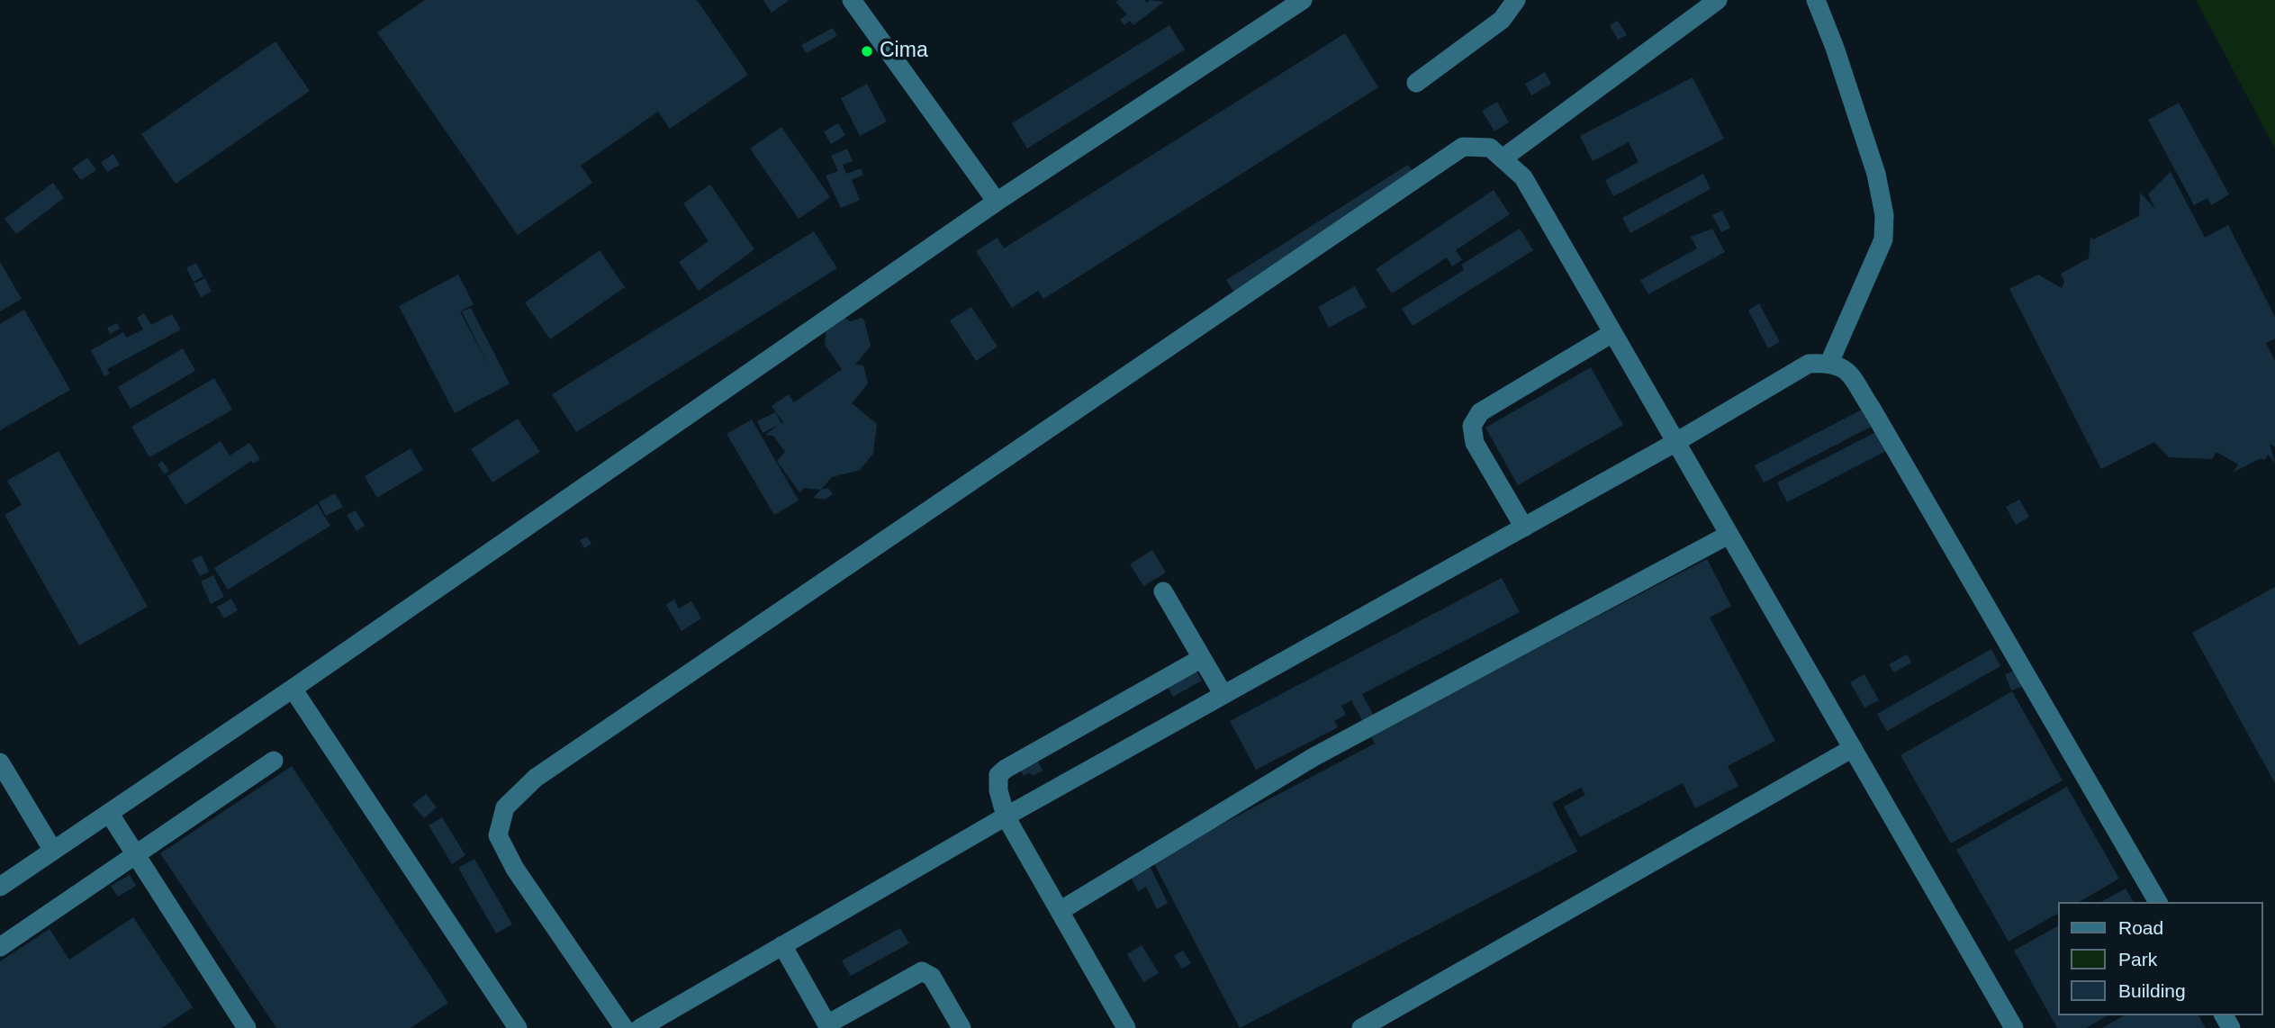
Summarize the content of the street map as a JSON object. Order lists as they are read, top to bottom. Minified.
{"places":["Cima"],"legend":["Road","Park","Building"]}
